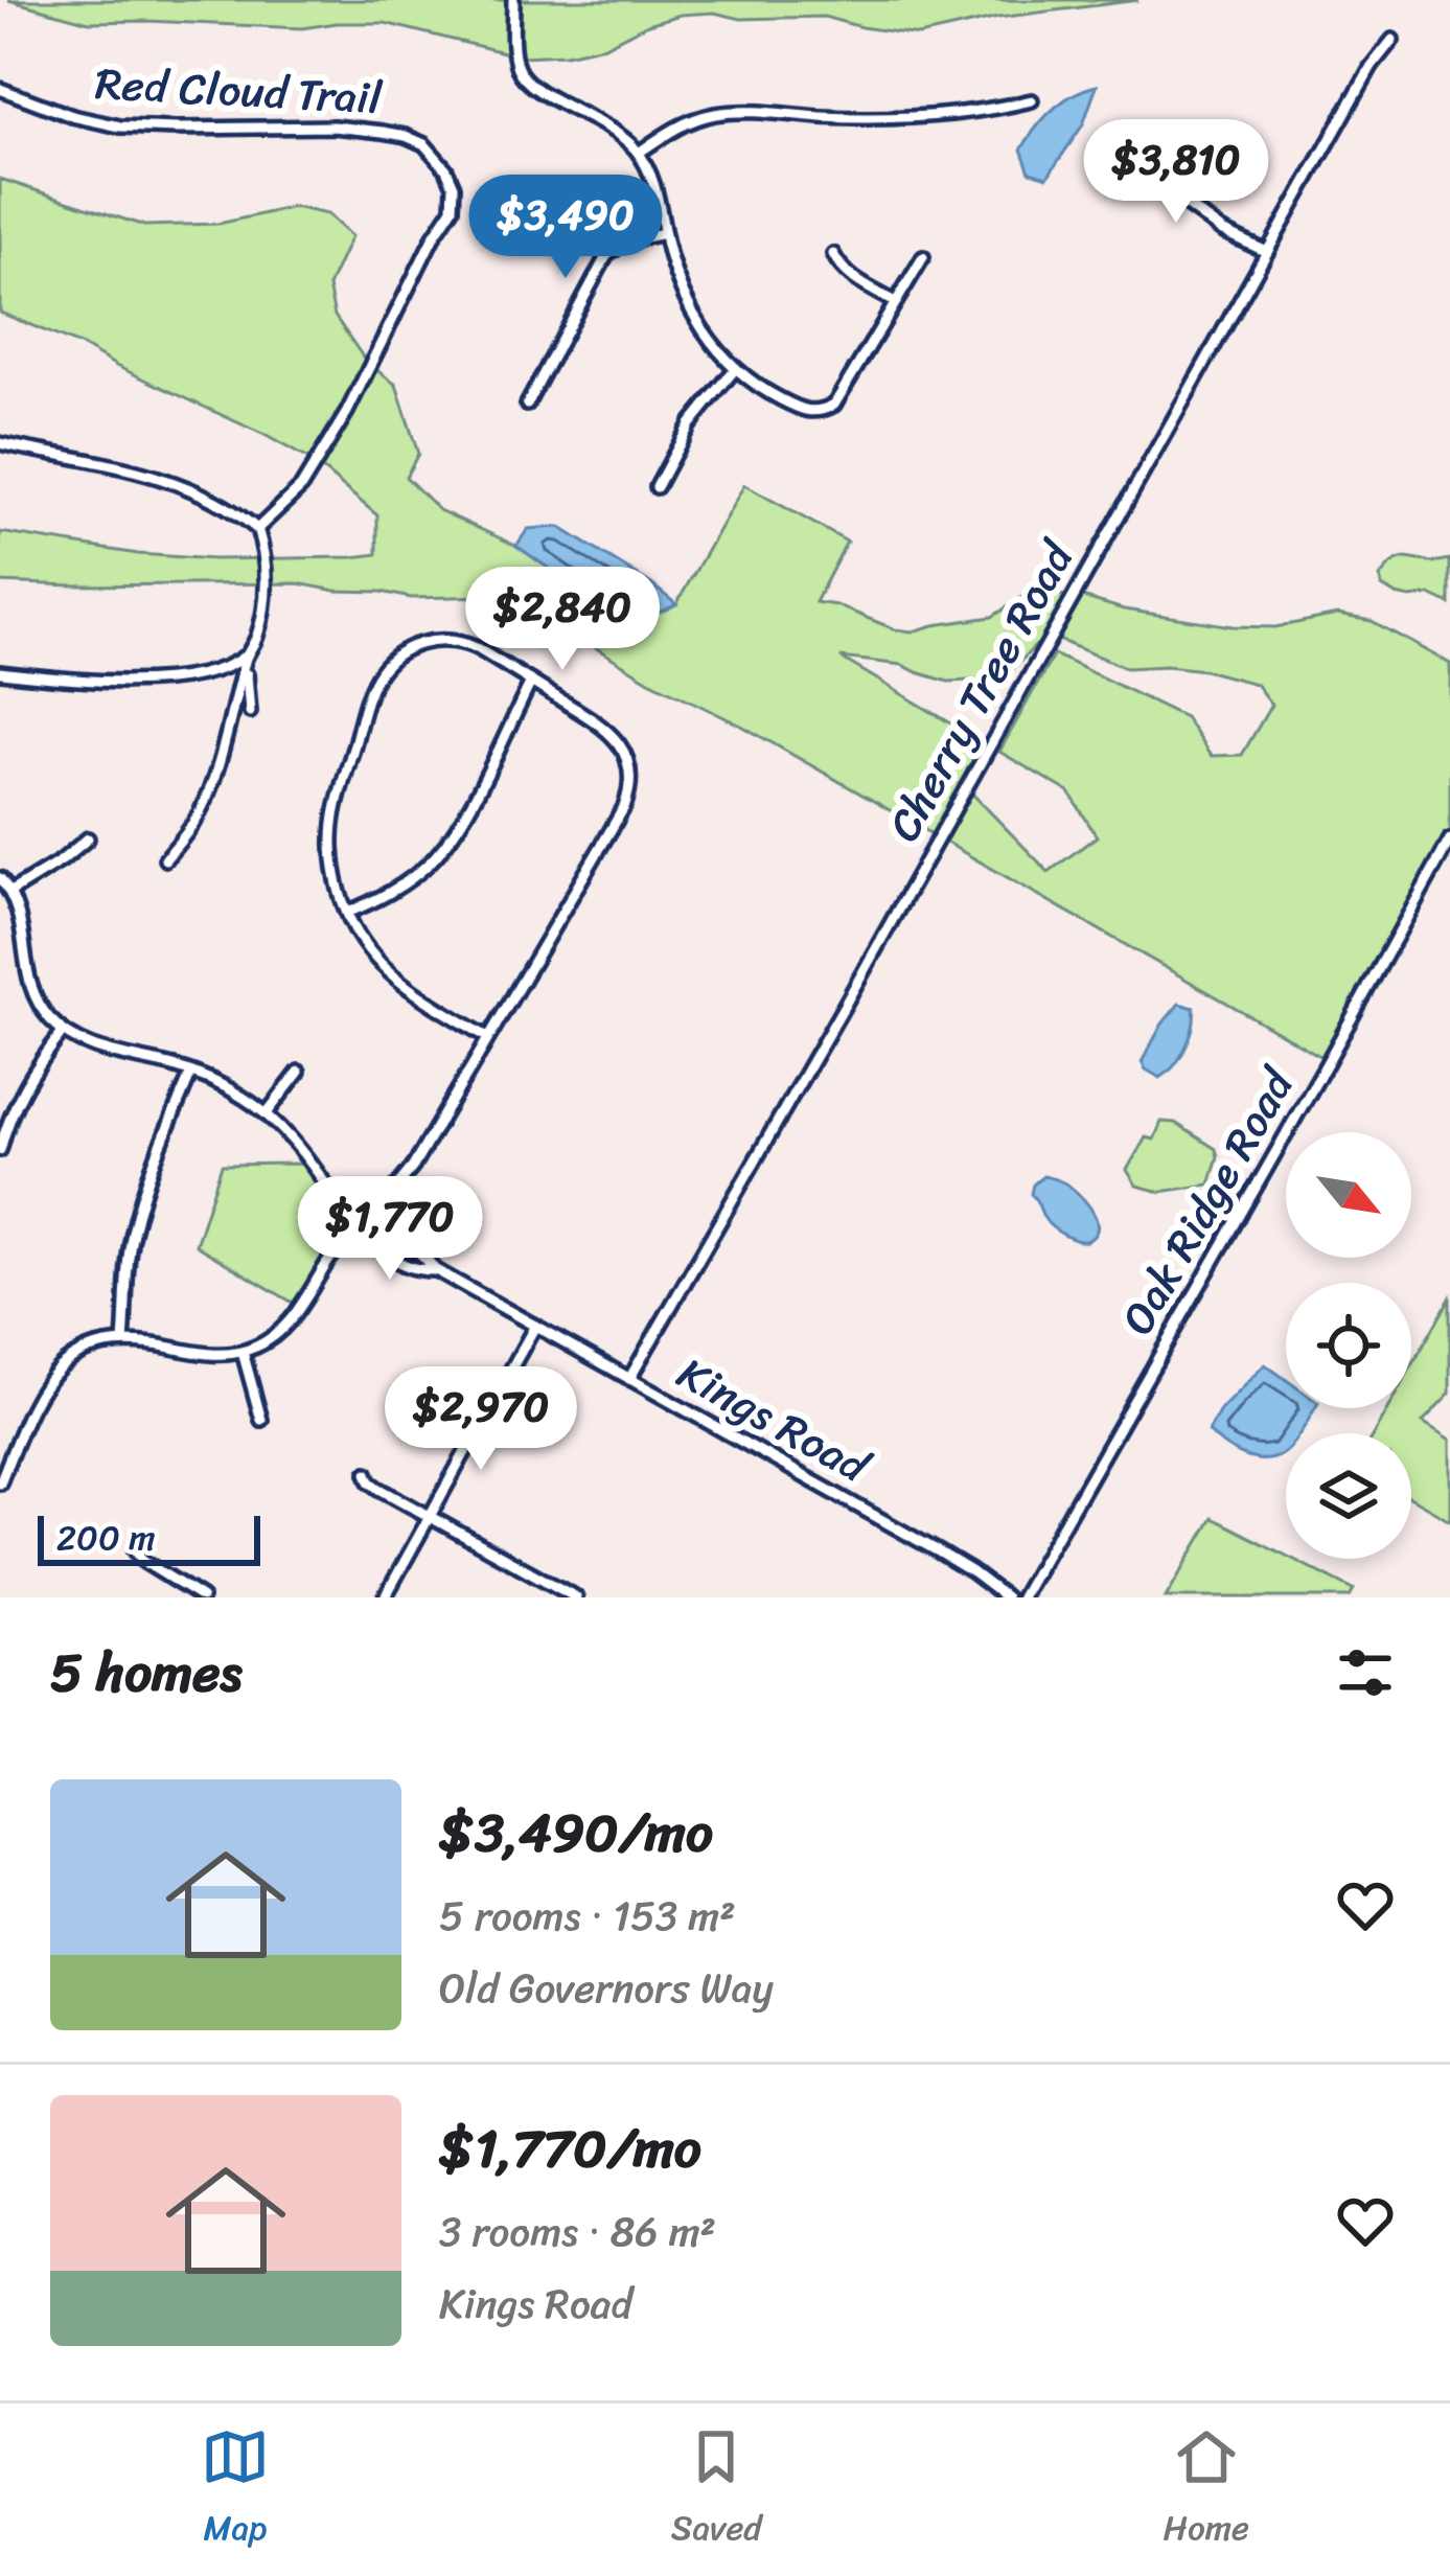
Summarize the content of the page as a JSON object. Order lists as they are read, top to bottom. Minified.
{"streets":{"street":["Red Cloud Trail","Cherry Tree Road","Oak Ridge Road","Kings Road"]},"crossings":[["Cherry Tree Road","Kings Road"]],"scale_bar":"200 m","north":"bottom right","page":{"price":["$3,810","$3,490","$2,840","$1,770","$2,970"],"scale":"200 m","heading":"5 homes","list":[{"name":"$3,490/mo","note":"5 rooms · 153 m² · Old Governors Way"},{"name":"$1,770/mo","note":"3 rooms · 86 m² · Kings Road"}],"tabs":["Map","Saved","Home"]}}
